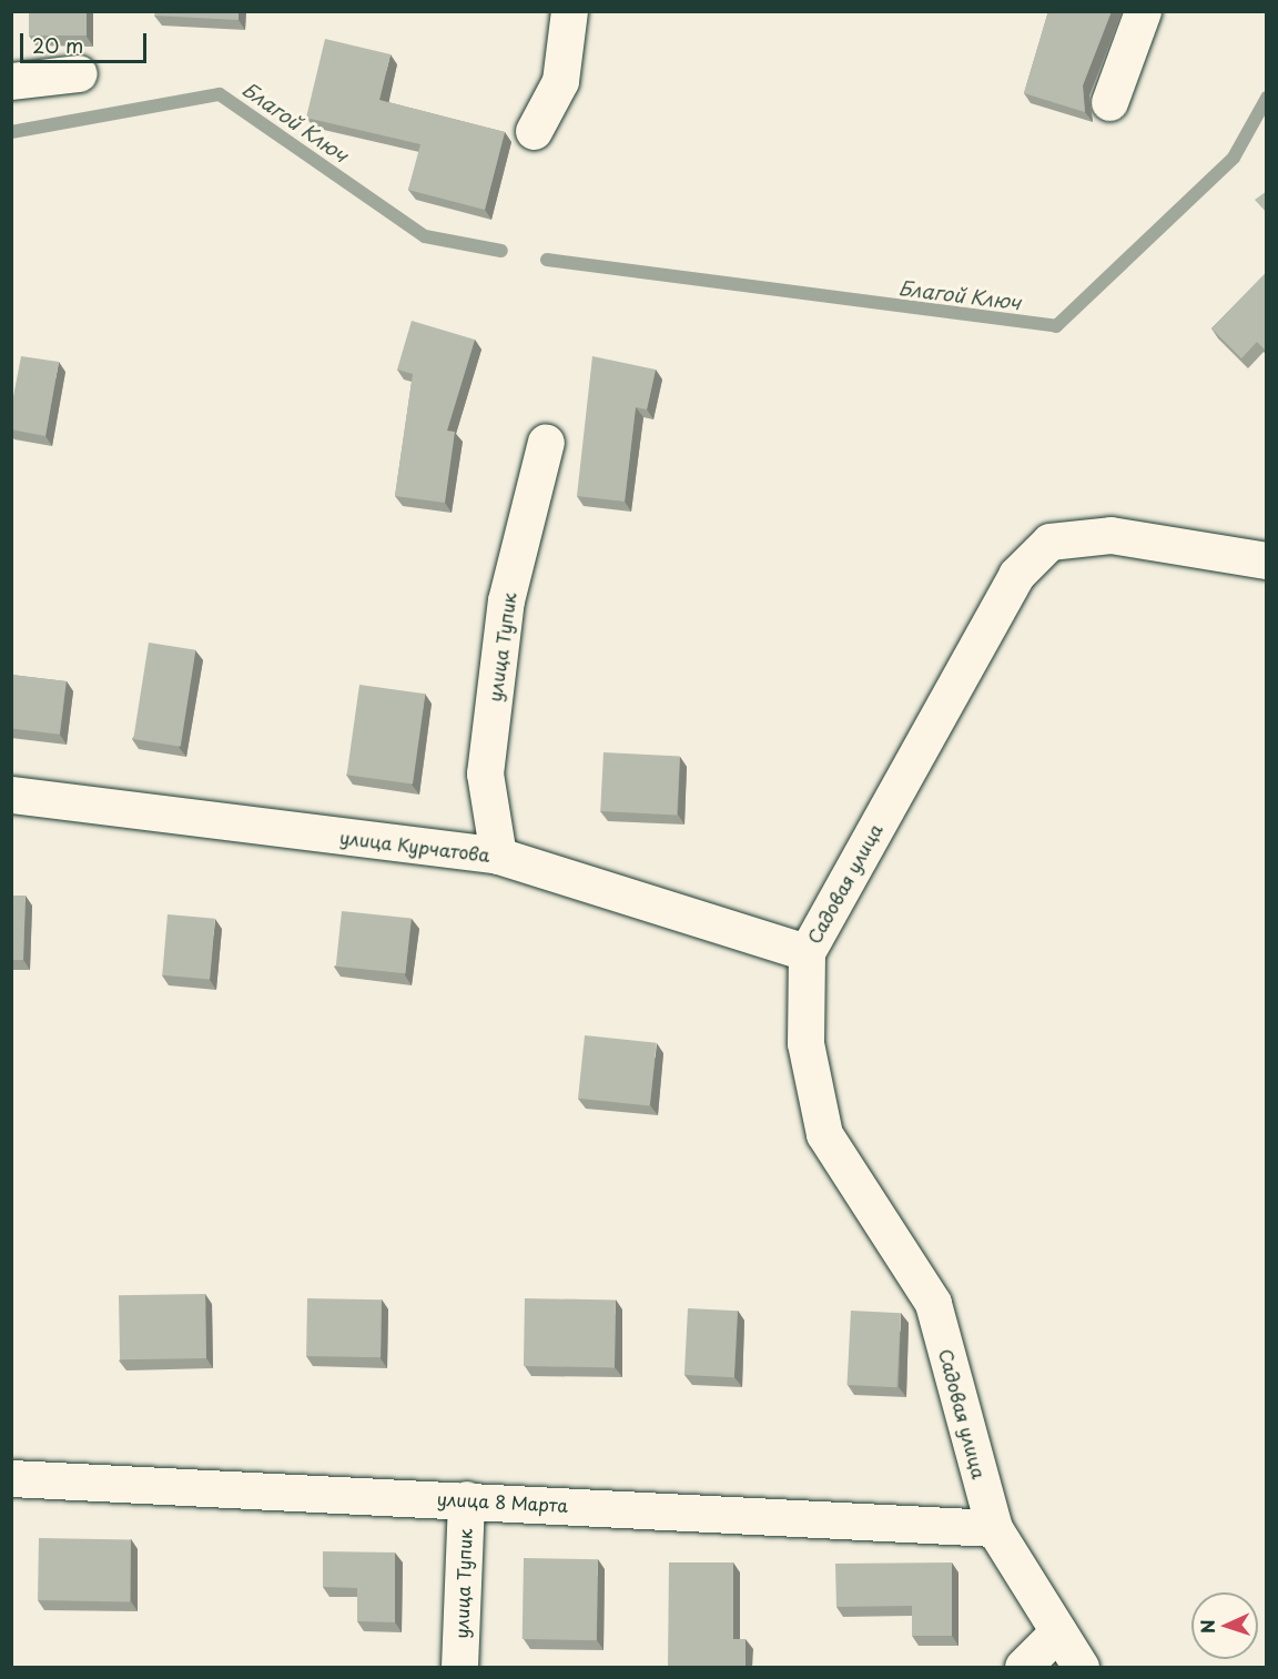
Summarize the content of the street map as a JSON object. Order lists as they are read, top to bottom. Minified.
{"streets":{"street":["улица Тупик","улица Курчатова","Садовая улица","улица 8 Марта"]},"crossings":[["улица Тупик","улица Курчатова"],["улица Тупик","улица 8 Марта"],["улица Курчатова","Садовая улица"],["Садовая улица","улица 8 Марта"]],"water":["Благой Ключ"],"scale_bar":"20 m","north":"left"}
